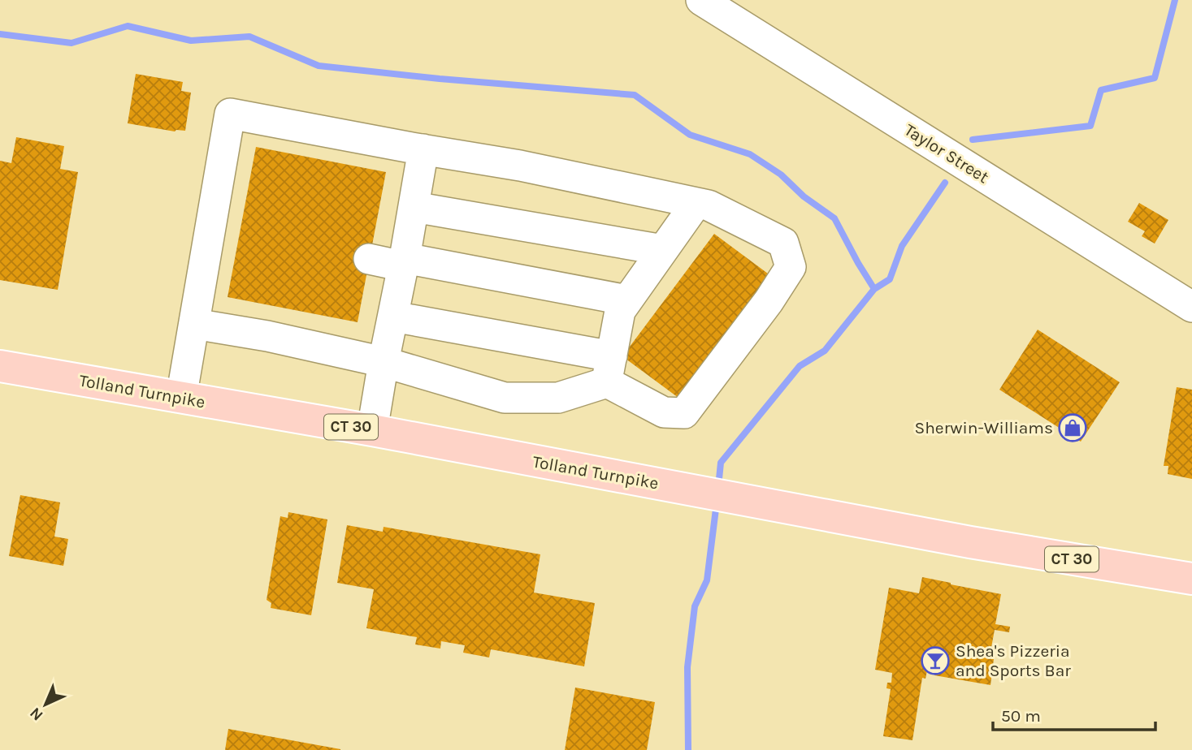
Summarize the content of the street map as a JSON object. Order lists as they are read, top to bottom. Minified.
{"streets":{"main road":["Tolland Turnpike","CT 30"],"street":["Taylor Street"]},"places":{"shop":["Sherwin-Williams"],"bar":["Shea's Pizzeria and Sports Bar"]},"scale_bar":"50 m","north":"bottom left"}
